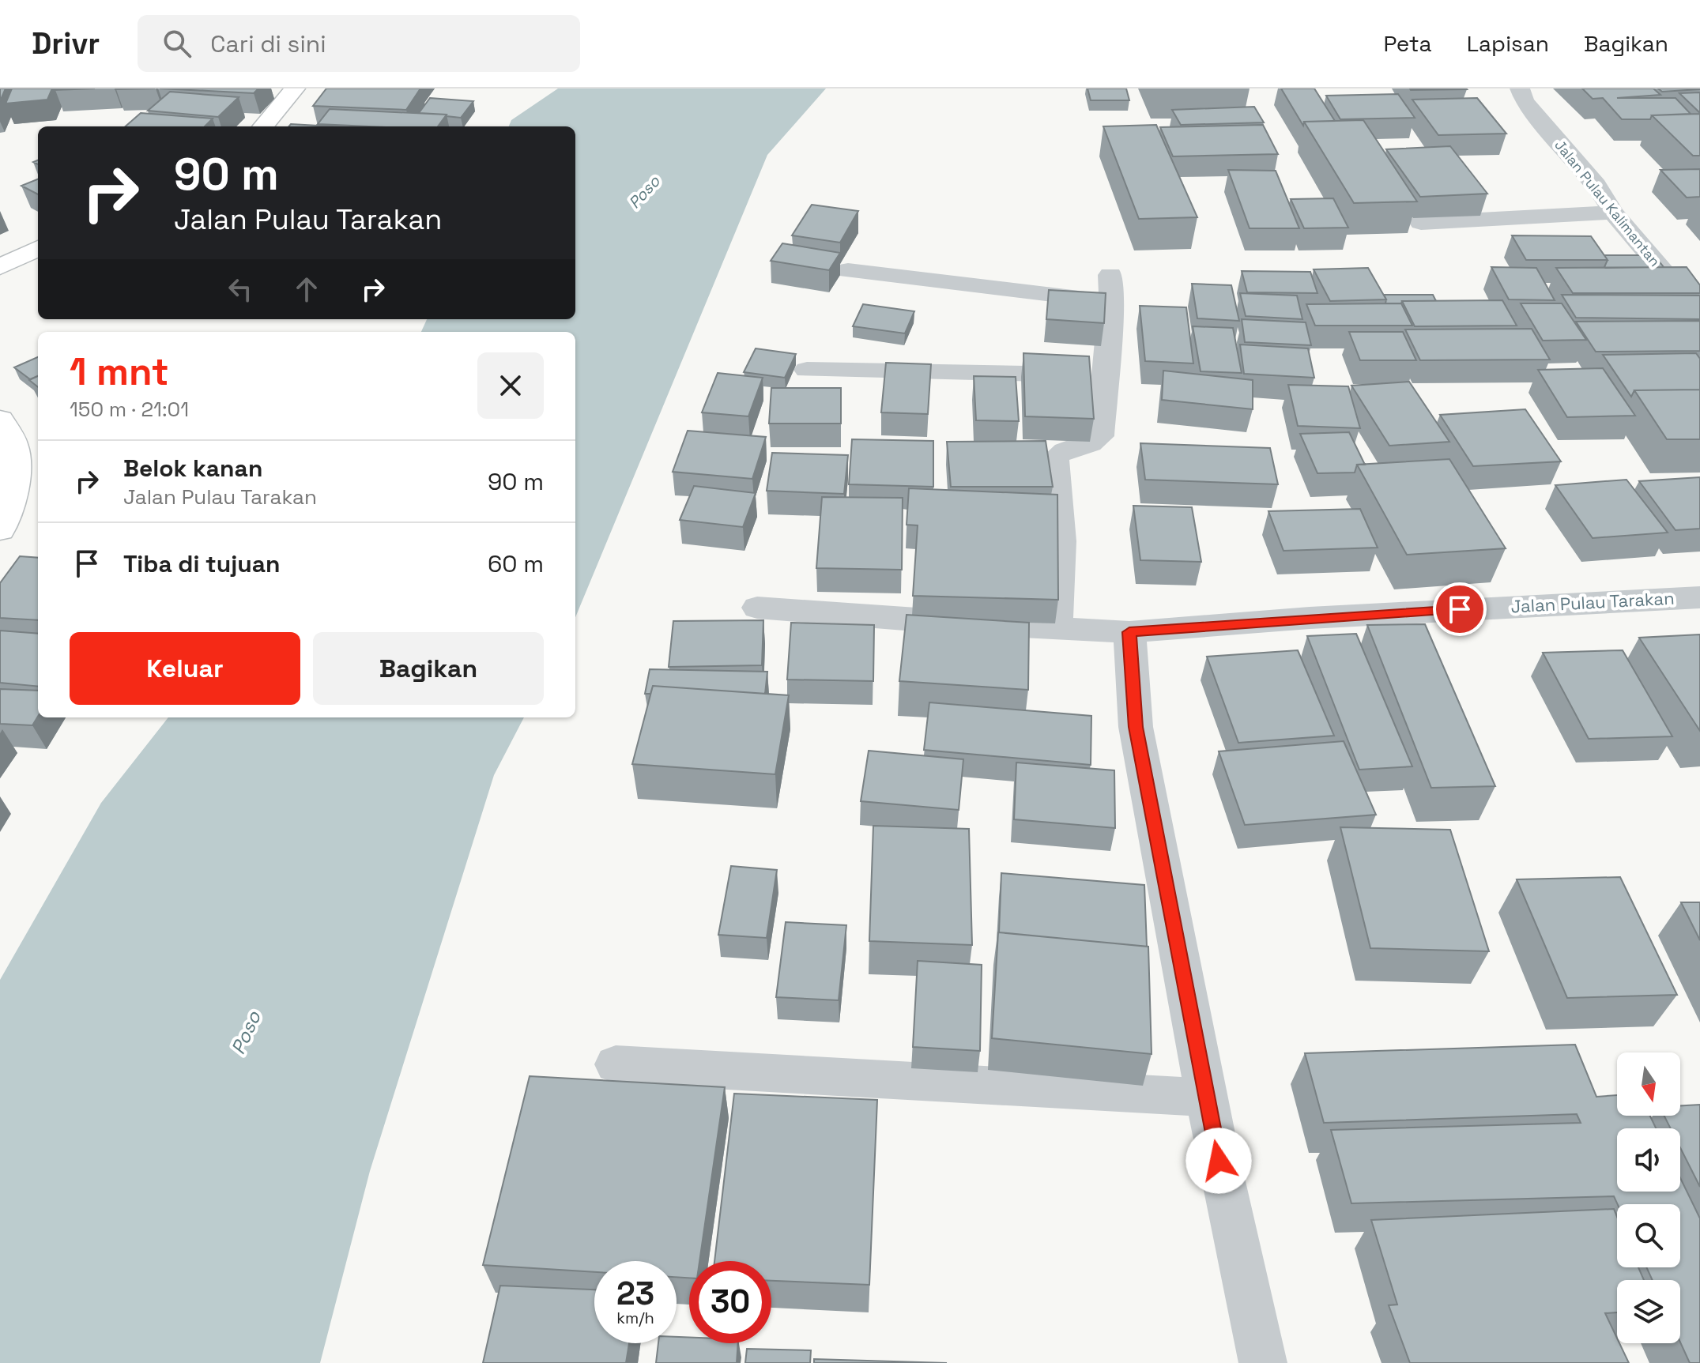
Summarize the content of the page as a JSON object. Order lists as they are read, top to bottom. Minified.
{"streets":{"street":["Jalan Pulau Kalimantan","Jalan Pulau Tarakan"]},"water":["Poso"],"north":"bottom","page":{"header":"Drivr","search":"Cari di sini","nav":["Peta","Lapisan","Bagikan"],"turn":["90 m","Jalan Pulau Tarakan"],"heading":["1 mnt","150 m · 21:01"],"list":[{"name":"Belok kanan","note":"Jalan Pulau Tarakan","value":"90 m"},{"name":"Tiba di tujuan","value":"60 m"}],"buttons":["Keluar","Bagikan"],"speed":"23 km/h","limit":"30"}}
